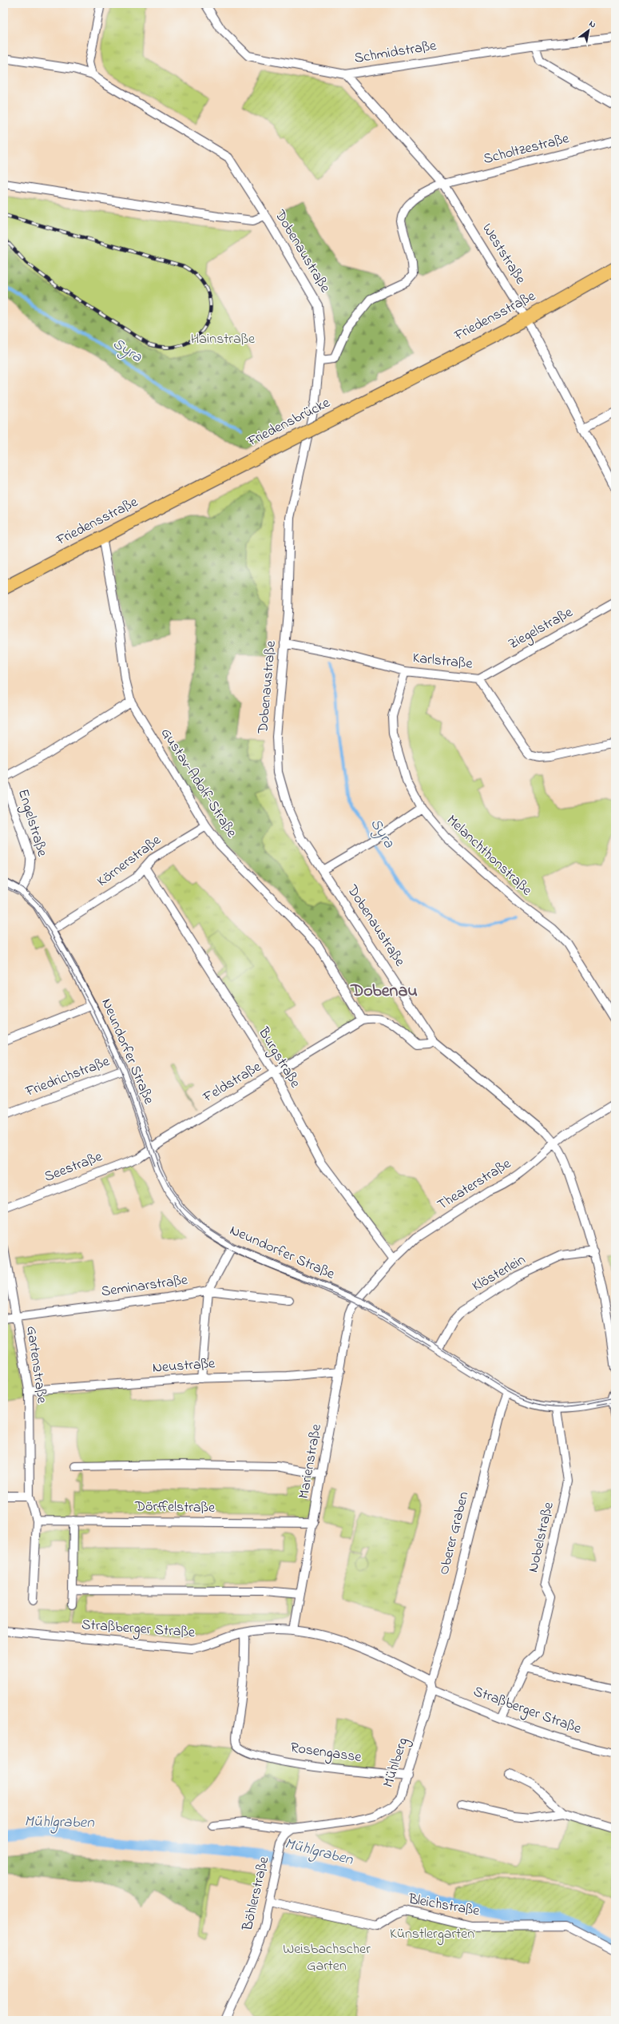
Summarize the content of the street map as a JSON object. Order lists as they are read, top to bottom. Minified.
{"streets":{"main road":["Friedensstraße","Friedensbrücke"],"street":["Schmidstraße","Scholtzestraße","Dobenaustraße","Weststraße","Ziegelstraße","Karlstraße","Gustav-Adolf-Straße","Engelstraße","Melanchthonstraße","Körnerstraße","Neundorfer Straße","Burgstraße","Friedrichstraße","Feldstraße","Seestraße","Theaterstraße","Klösterlein","Seminarstraße","Gartenstraße","Neustraße","Marienstraße","Dörffelstraße","Oberer Graben","Nobelstraße","Straßberger Straße","Rosengasse","Mühlberg","Böhlerstraße","Bleichstraße"]},"crossings":[["Schmidstraße","Weststraße"],["Scholtzestraße","Dobenaustraße"],["Scholtzestraße","Weststraße"],["Dobenaustraße","Karlstraße"],["Dobenaustraße","Theaterstraße"],["Dobenaustraße","Klösterlein"],["Weststraße","Friedensstraße"],["Friedensstraße","Friedensbrücke"],["Friedensstraße","Gustav-Adolf-Straße"],["Ziegelstraße","Karlstraße"],["Karlstraße","Melanchthonstraße"],["Gustav-Adolf-Straße","Körnerstraße"],["Gustav-Adolf-Straße","Feldstraße"],["Engelstraße","Neundorfer Straße"],["Körnerstraße","Neundorfer Straße"],["Körnerstraße","Burgstraße"],["Neundorfer Straße","Friedrichstraße"],["Neundorfer Straße","Feldstraße"],["Neundorfer Straße","Seestraße"],["Neundorfer Straße","Theaterstraße"],["Neundorfer Straße","Klösterlein"],["Neundorfer Straße","Marienstraße"],["Neundorfer Straße","Oberer Graben"],["Neundorfer Straße","Nobelstraße"],["Burgstraße","Feldstraße"],["Burgstraße","Theaterstraße"],["Feldstraße","Seestraße"],["Theaterstraße","Marienstraße"],["Seminarstraße","Gartenstraße"],["Gartenstraße","Neustraße"],["Gartenstraße","Dörffelstraße"],["Neustraße","Marienstraße"],["Marienstraße","Dörffelstraße"],["Marienstraße","Straßberger Straße"],["Dörffelstraße","Straßberger Straße"],["Oberer Graben","Straßberger Straße"],["Oberer Graben","Mühlberg"],["Nobelstraße","Straßberger Straße"],["Straßberger Straße","Rosengasse"],["Straßberger Straße","Mühlberg"],["Rosengasse","Mühlberg"],["Mühlberg","Böhlerstraße"],["Böhlerstraße","Bleichstraße"]],"districts":["Dobenau"],"water":["Syra","Mühlgraben"],"parks":["Hainstraße","Künstlergarten","Weisbachscher Garten"],"north":"top right"}
